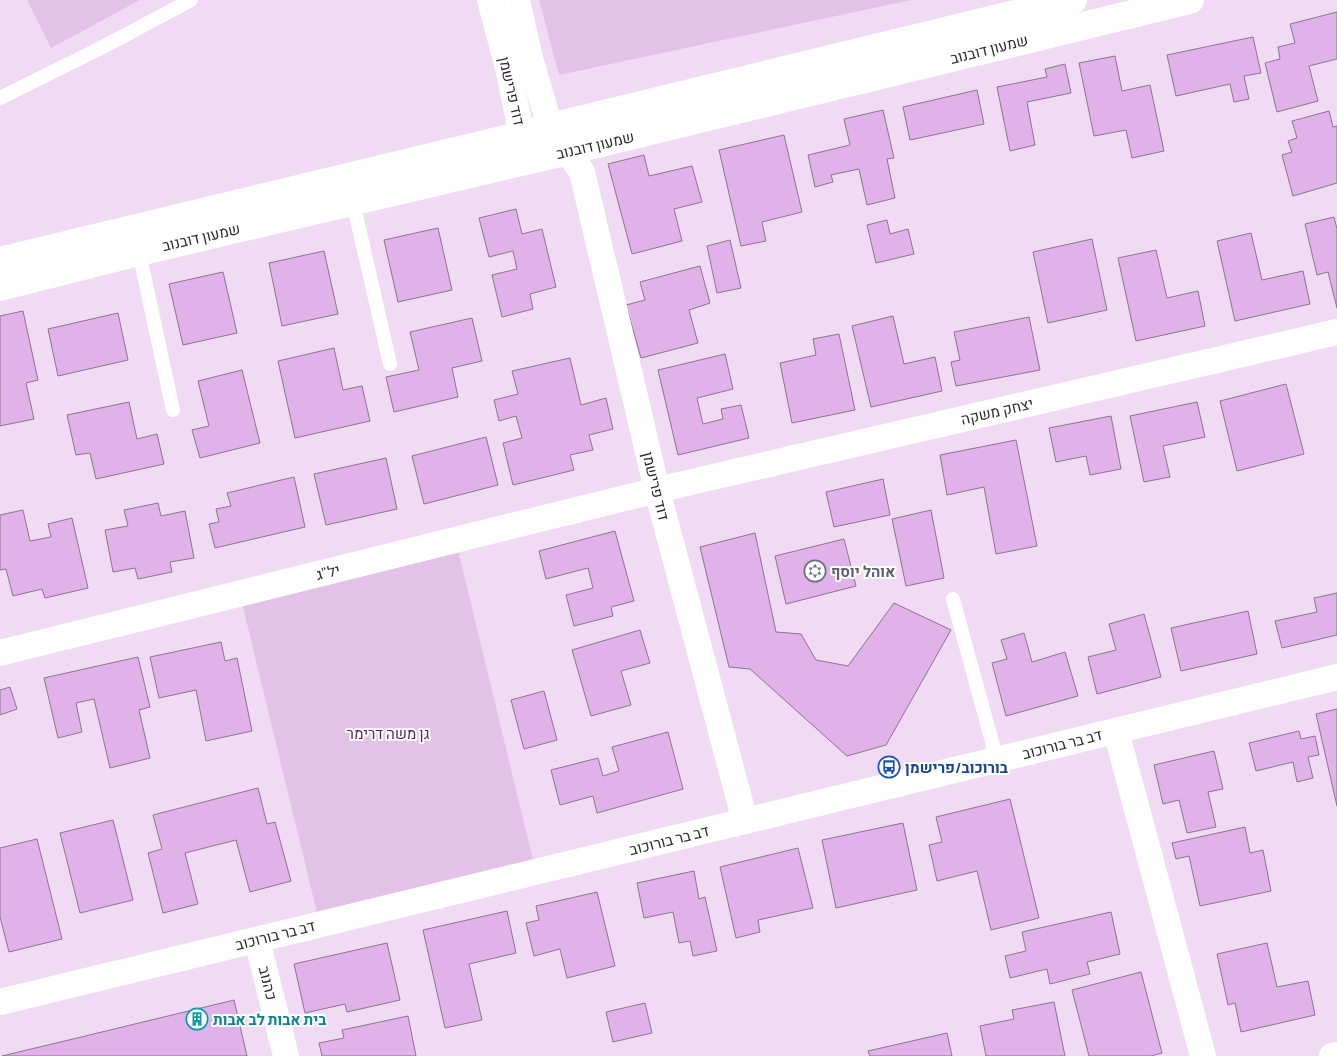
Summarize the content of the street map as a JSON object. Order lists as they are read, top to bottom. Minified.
{"streets":{"street":["שמעון דובנוב","דוד פרישמן","יצחק משקה","יל\"ג","דב בר בורוכוב","כהנוב"]},"crossings":[["שמעון דובנוב","דוד פרישמן"],["דוד פרישמן","יצחק משקה"],["דוד פרישמן","יל\"ג"],["דוד פרישמן","דב בר בורוכוב"],["יצחק משקה","יל\"ג"],["דב בר בורוכוב","כהנוב"]],"parks":["גן משה דרימר"],"places":{"synagogue":["אוהל יוסף"],"bus stop":["בורוכוב/פרישמן"],"building":["בית אבות לב אבות"]}}
